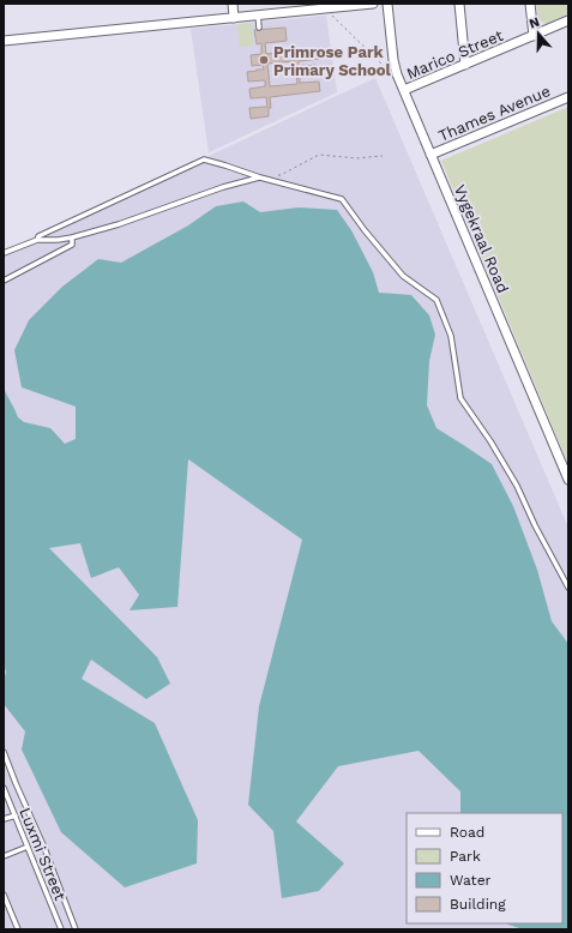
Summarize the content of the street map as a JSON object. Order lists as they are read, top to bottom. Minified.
{"streets":{"street":["Marico Street","Thames Avenue","Vygekraal Road"],"lane":["Luxmi Street"]},"crossings":[["Marico Street","Vygekraal Road"],["Thames Avenue","Vygekraal Road"]],"places":["Primrose Park Primary School"],"legend":["Road","Park","Water","Building"],"north":"top"}
